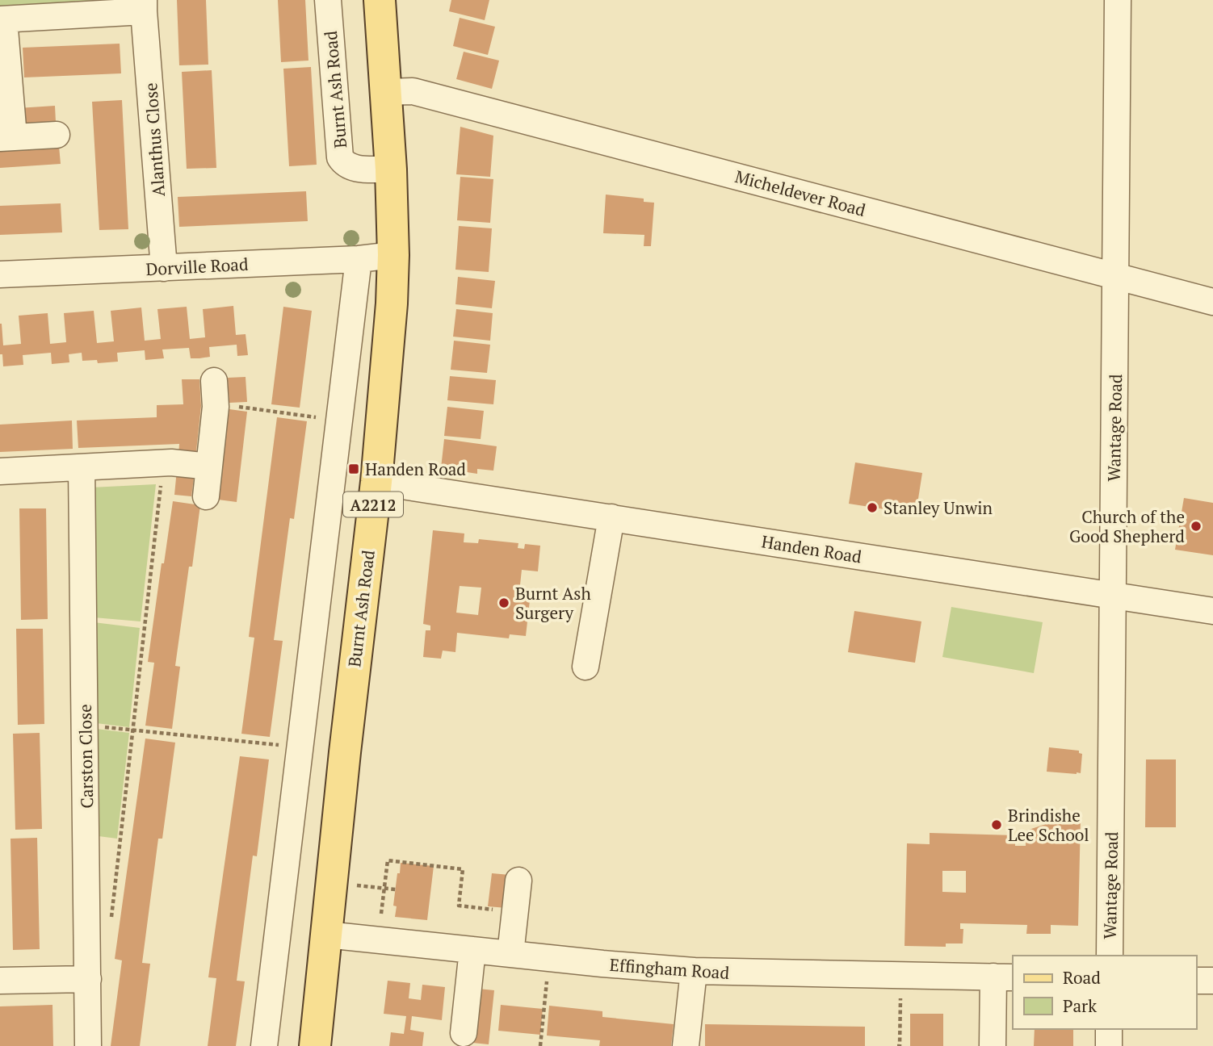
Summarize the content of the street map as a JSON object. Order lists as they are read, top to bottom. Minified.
{"streets":{"main road":["Burnt Ash Road","A2212"],"street":["Alanthus Close","Micheldever Road","Dorville Road","Wantage Road","Handen Road","Carston Close","Effingham Road"]},"crossings":[["Burnt Ash Road","Micheldever Road"],["Burnt Ash Road","Dorville Road"],["Burnt Ash Road","Handen Road"],["Burnt Ash Road","Effingham Road"],["Alanthus Close","Dorville Road"],["Micheldever Road","Wantage Road"],["Wantage Road","Handen Road"]],"places":{"transit":["Handen Road"],"other":["Stanley Unwin","Church of the Good Shepherd","Burnt Ash Surgery","Brindishe Lee School"]},"legend":["Road","Park"]}
